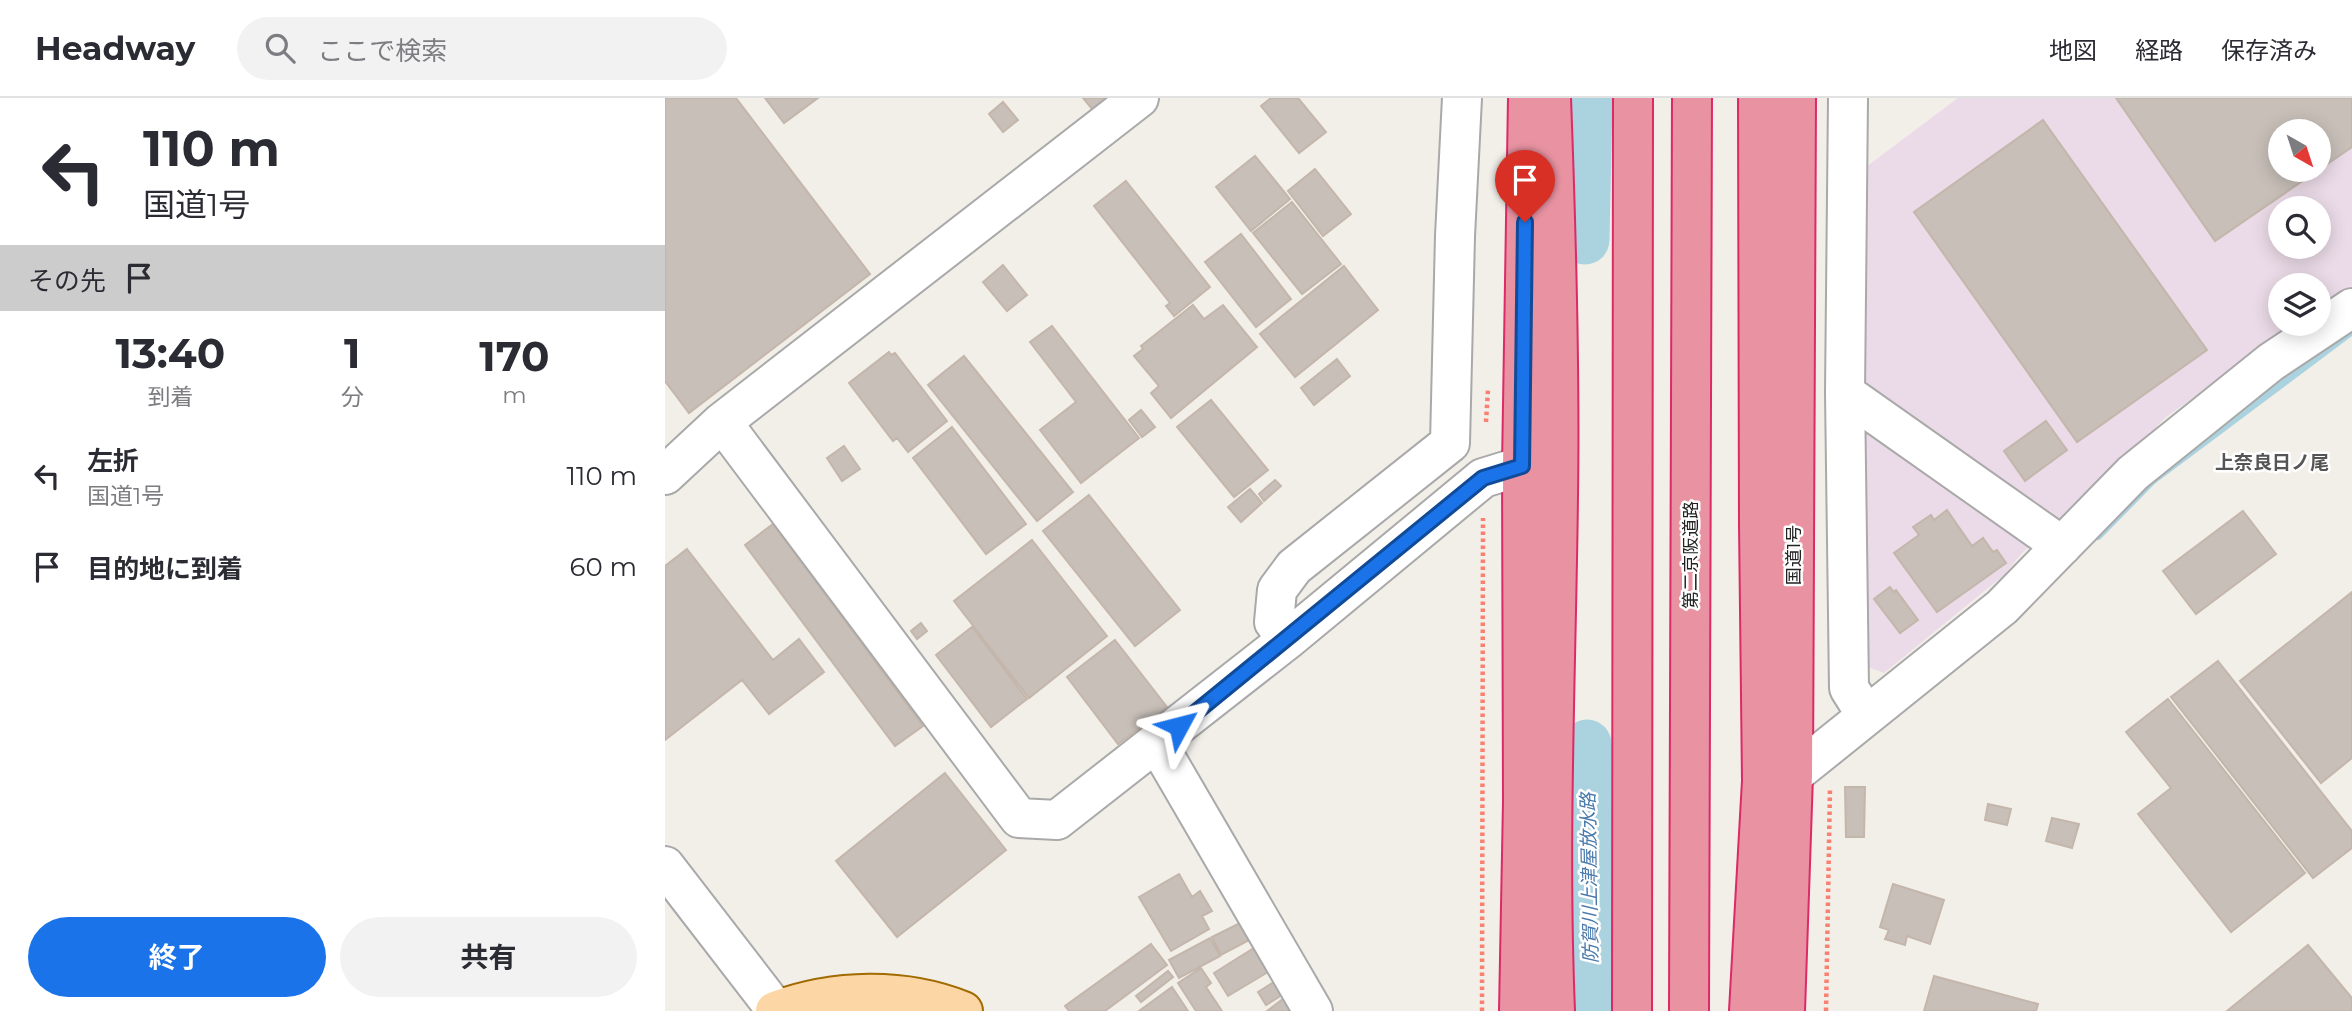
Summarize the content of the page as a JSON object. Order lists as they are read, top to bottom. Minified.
{"streets":{"highway":["第二京阪道路","国道1号"]},"districts":["上奈良日ノ尾"],"water":["防賀川上津屋放水路"],"north":"bottom right","page":{"header":"Headway","search":"ここで検索","nav":["地図","経路","保存済み"],"turn":["110 m","国道1号"],"then":"その先","eta":["13:40","到着","1","分","170","m"],"list":[{"name":"左折","note":"国道1号","value":"110 m"},{"name":"目的地に到着","value":"60 m"}],"buttons":["終了","共有"]}}
